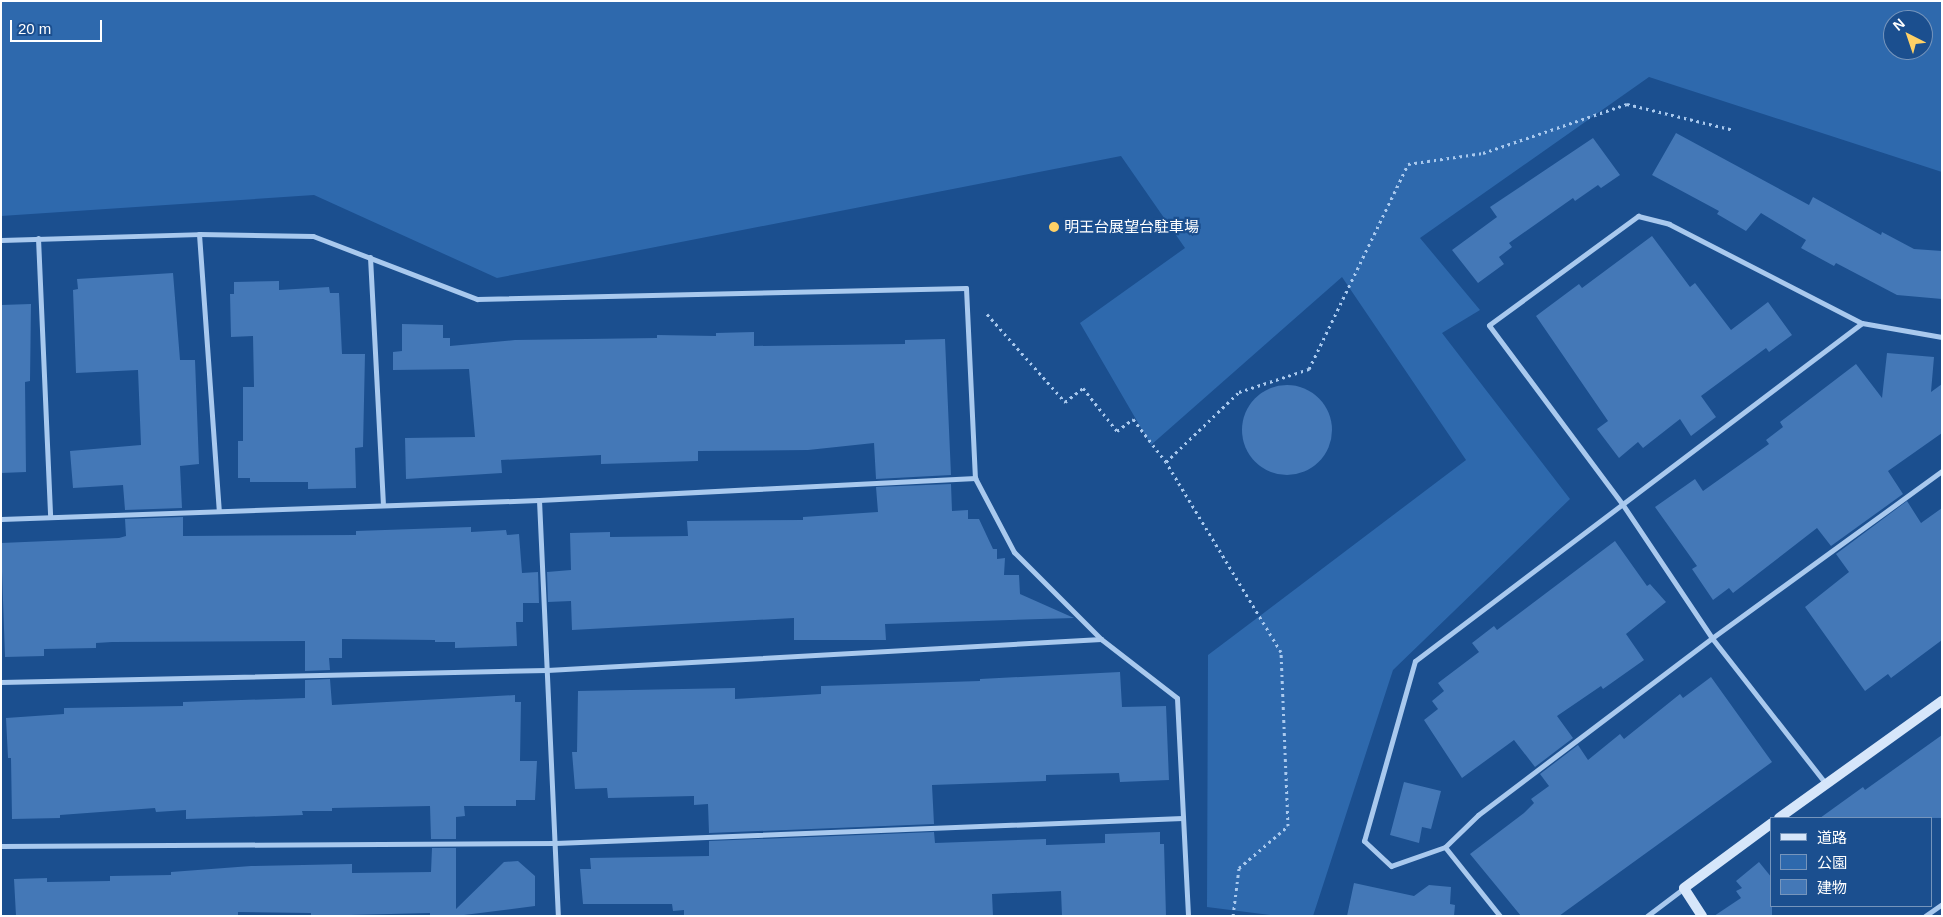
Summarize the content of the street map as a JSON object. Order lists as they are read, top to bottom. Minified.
{"places":["明王台展望台駐車場"],"legend":["道路","公園","建物"],"scale_bar":"20 m","north":"top left"}
